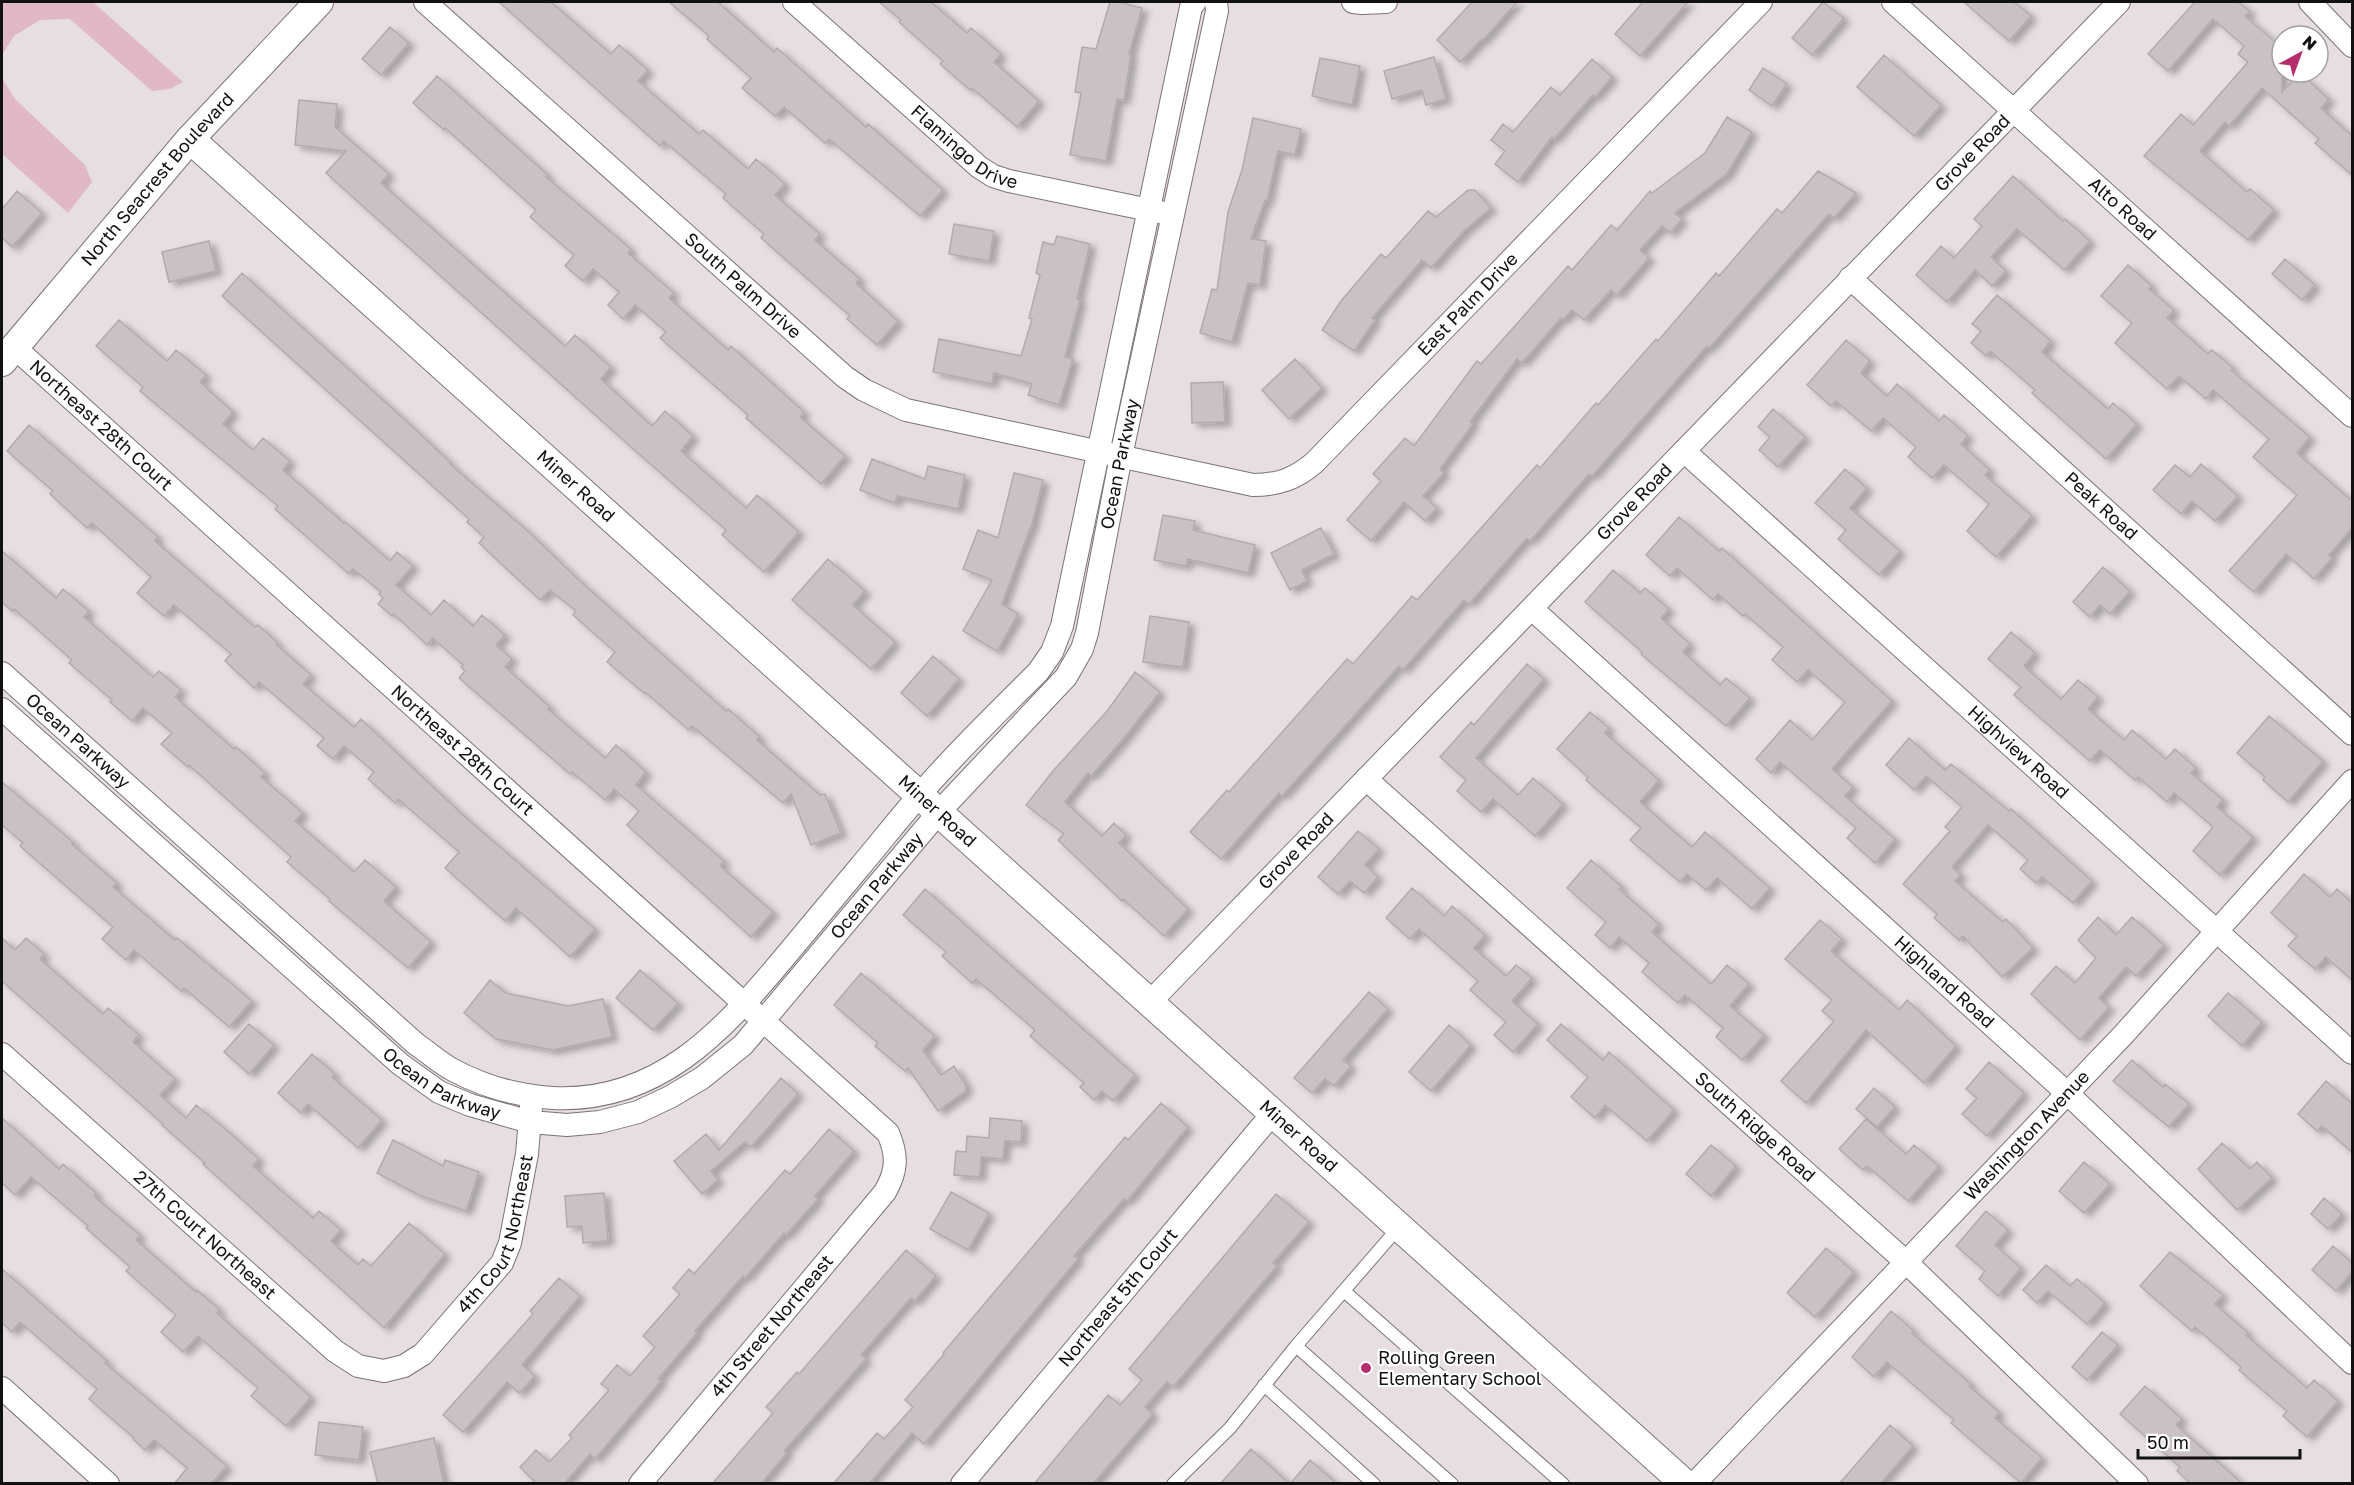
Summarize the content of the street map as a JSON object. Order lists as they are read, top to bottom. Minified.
{"streets":{"street":["Flamingo Drive","Grove Road","North Seacrest Boulevard","Alto Road","South Palm Drive","East Palm Drive","Northeast 28th Court","Ocean Parkway","Miner Road","Peak Road","Highview Road","Highland Road","South Ridge Road","Washington Avenue","4th Court Northeast","27th Court Northeast","Northeast 5th Court","4th Street Northeast"]},"crossings":[["Flamingo Drive","Ocean Parkway"],["Grove Road","Alto Road"],["Grove Road","Miner Road"],["Grove Road","Peak Road"],["Grove Road","Highview Road"],["Grove Road","Highland Road"],["Grove Road","South Ridge Road"],["North Seacrest Boulevard","Northeast 28th Court"],["North Seacrest Boulevard","Miner Road"],["South Palm Drive","East Palm Drive"],["South Palm Drive","Ocean Parkway"],["East Palm Drive","Ocean Parkway"],["Northeast 28th Court","Ocean Parkway"],["Northeast 28th Court","4th Street Northeast"],["Ocean Parkway","Miner Road"],["Ocean Parkway","4th Court Northeast"],["Miner Road","Washington Avenue"],["Miner Road","Northeast 5th Court"],["Highview Road","Washington Avenue"],["Highland Road","Washington Avenue"],["South Ridge Road","Washington Avenue"],["4th Court Northeast","27th Court Northeast"]],"places":["Rolling Green Elementary School"],"scale_bar":"50 m","north":"top right"}
